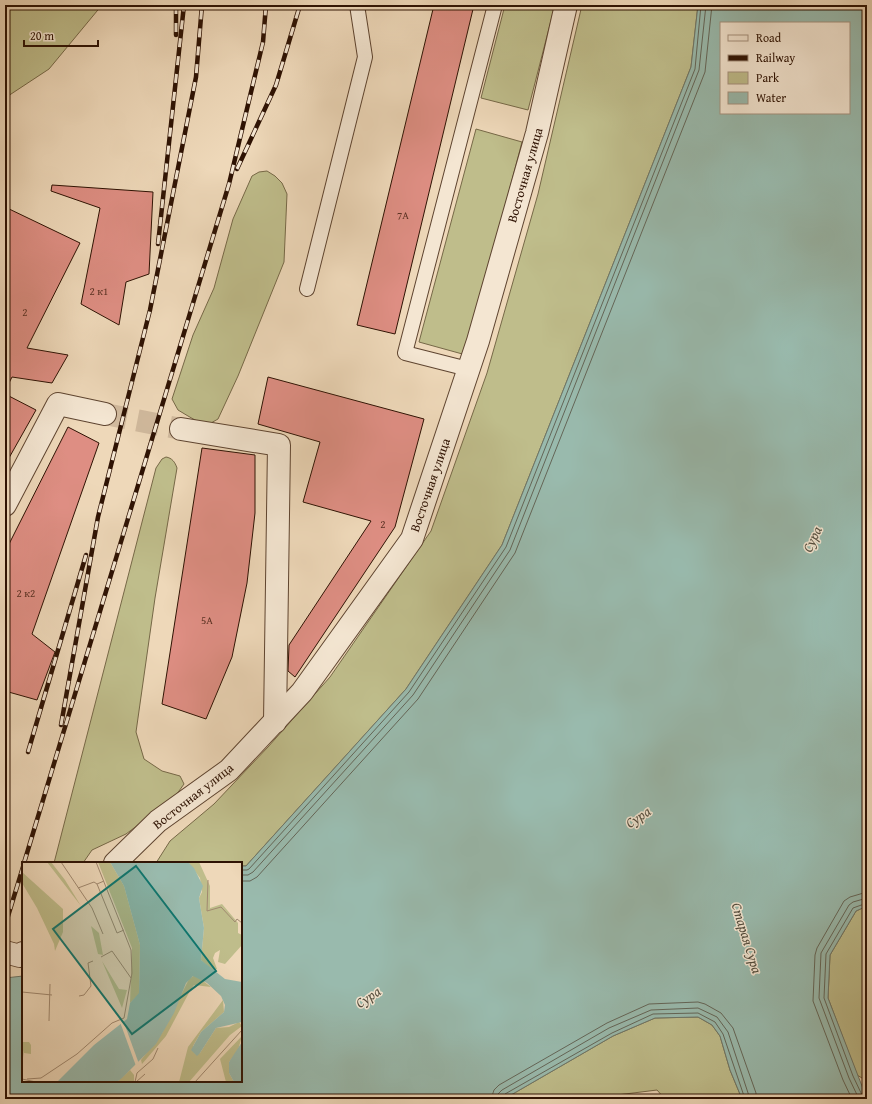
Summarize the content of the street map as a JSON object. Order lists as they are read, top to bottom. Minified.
{"streets":{"street":["Восточная улица"]},"water":["Сура","Старая Сура"],"house_numbers":["7А","2 к1","2","2","2 к2","5А"],"legend":["Road","Railway","Park","Water"],"scale_bar":"20 m"}
